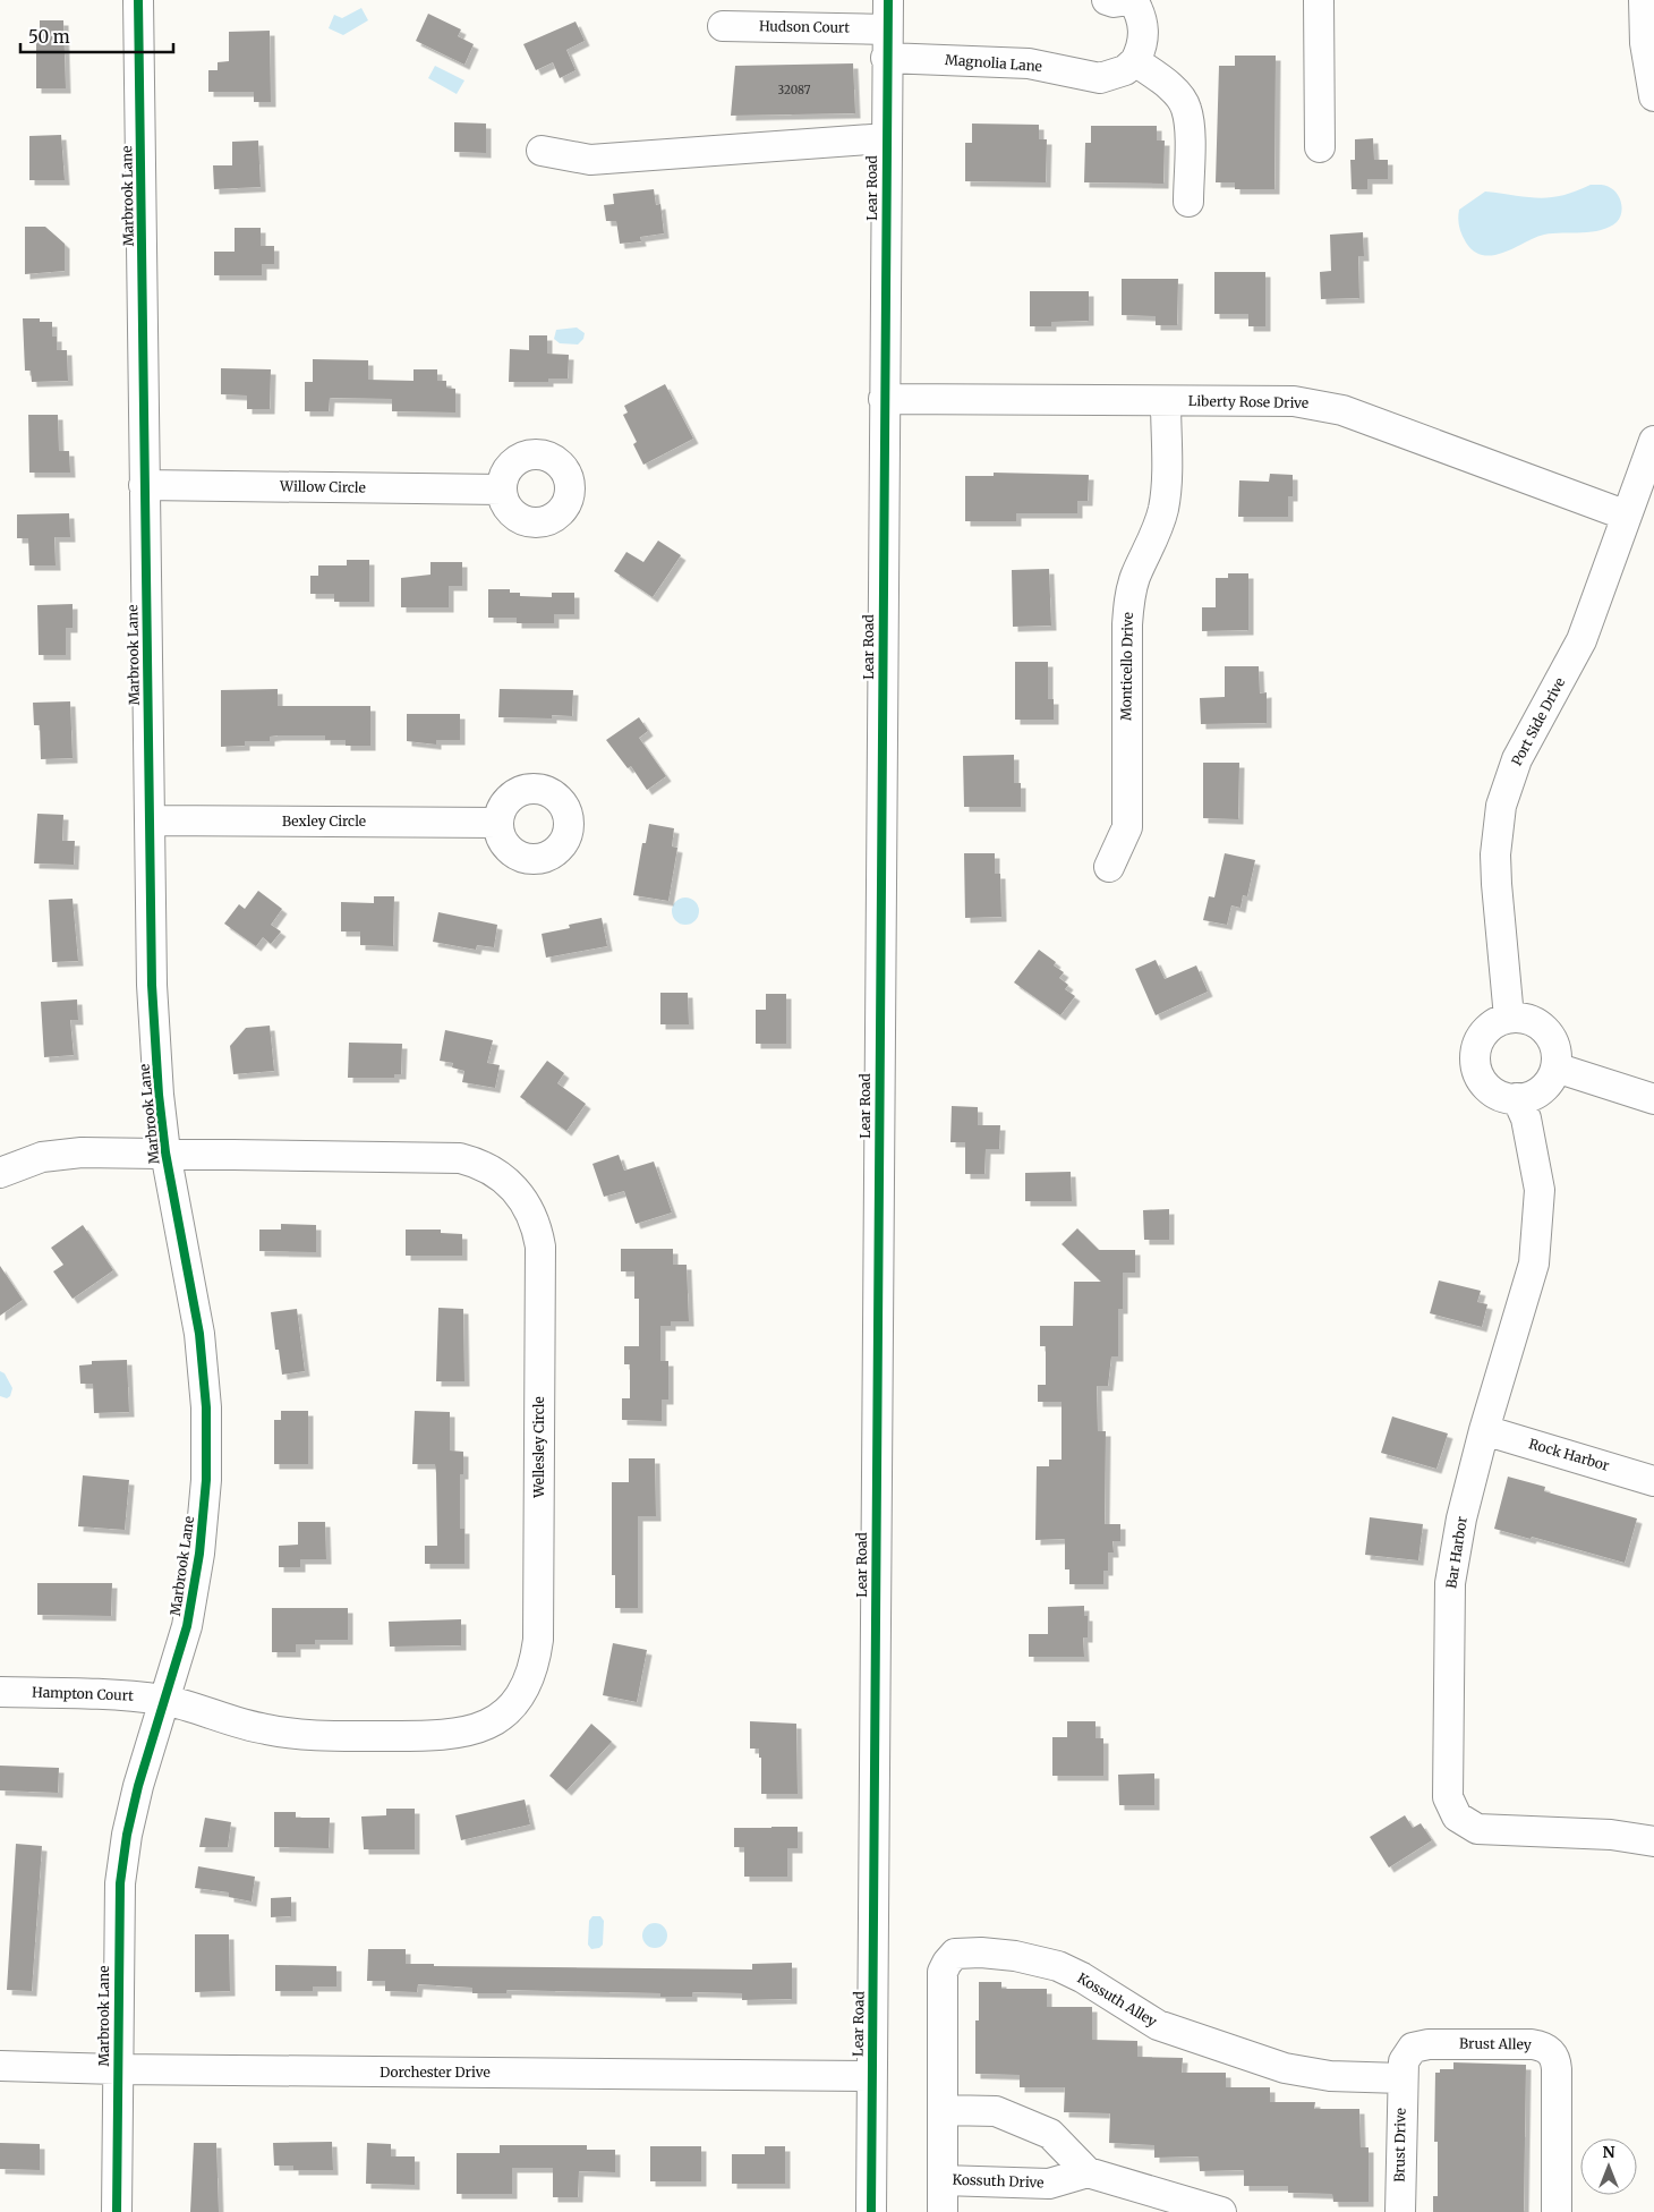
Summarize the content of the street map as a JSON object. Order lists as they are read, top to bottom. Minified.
{"streets":{"street":["Hudson Court","Magnolia Lane","Lear Road","Marbrook Lane","Liberty Rose Drive","Willow Circle","Monticello Drive","Port Side Drive","Bexley Circle","Wellesley Circle","Rock Harbor","Bar Harbor","Hampton Court","Kossuth Alley","Brust Alley","Dorchester Drive","Brust Drive","Kossuth Drive"]},"crossings":[["Hudson Court","Lear Road"],["Magnolia Lane","Lear Road"],["Lear Road","Liberty Rose Drive"],["Lear Road","Dorchester Drive"],["Marbrook Lane","Willow Circle"],["Marbrook Lane","Bexley Circle"],["Marbrook Lane","Wellesley Circle"],["Marbrook Lane","Hampton Court"],["Marbrook Lane","Dorchester Drive"],["Liberty Rose Drive","Monticello Drive"],["Liberty Rose Drive","Port Side Drive"],["Port Side Drive","Bar Harbor"],["Wellesley Circle","Hampton Court"],["Rock Harbor","Bar Harbor"],["Kossuth Alley","Brust Alley"],["Kossuth Alley","Brust Drive"],["Kossuth Alley","Kossuth Drive"],["Brust Alley","Brust Drive"]],"house_numbers":["32087"],"scale_bar":"50 m","north":"top"}
